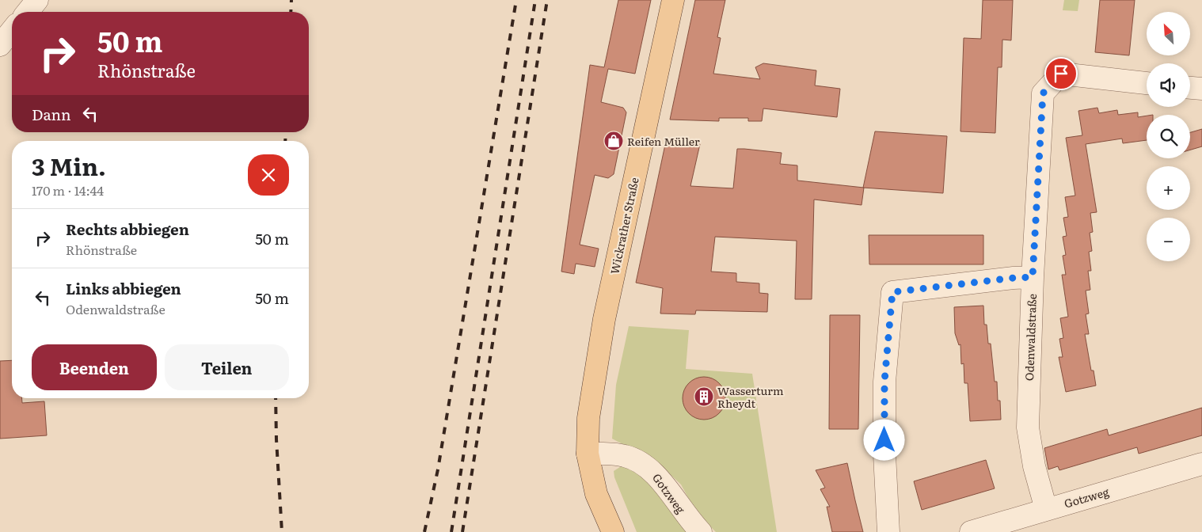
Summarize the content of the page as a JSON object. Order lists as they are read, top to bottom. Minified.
{"streets":{"main road":["Wickrather Straße"],"street":["Odenwaldstraße","Gotzweg"]},"crossings":[["Wickrather Straße","Gotzweg"],["Odenwaldstraße","Gotzweg"]],"places":{"shop":["Reifen Müller"],"building":["Wasserturm Rheydt"]},"north":"top left","page":{"map_buttons":["+","−"],"turn":["50 m","Rhönstraße"],"then":"Dann","heading":["3 Min.","170 m · 14:44"],"list":[{"name":"Rechts abbiegen","note":"Rhönstraße","value":"50 m"},{"name":"Links abbiegen","note":"Odenwaldstraße","value":"50 m"}],"buttons":["Beenden","Teilen"]}}
